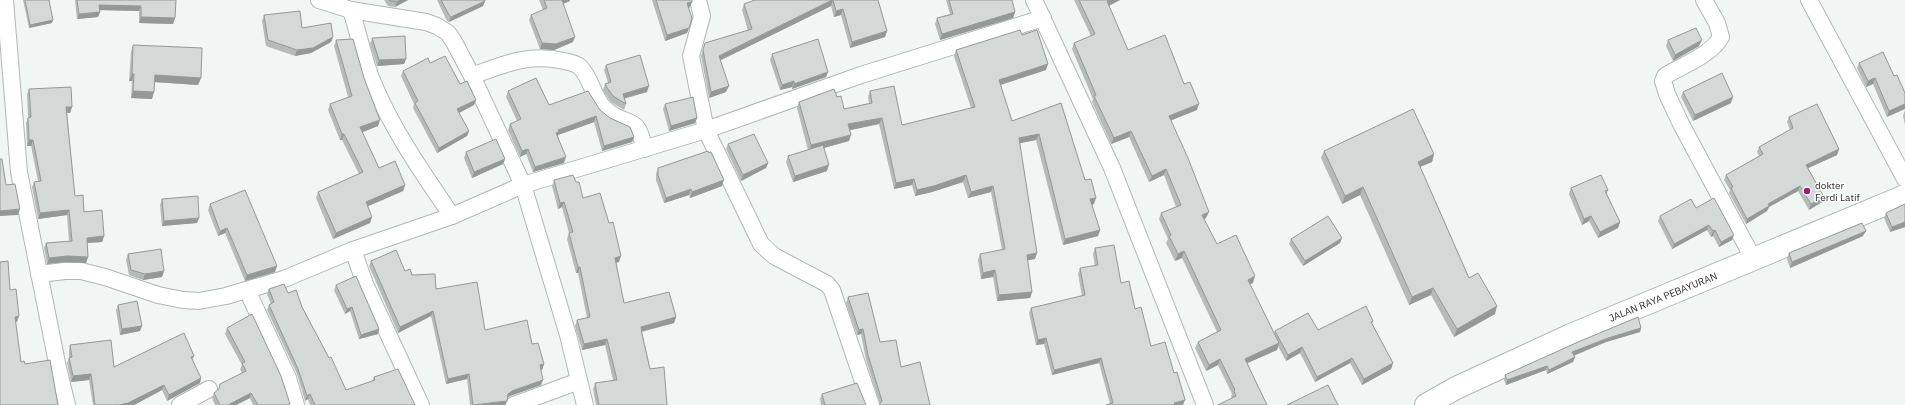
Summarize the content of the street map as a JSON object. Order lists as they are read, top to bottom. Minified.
{"streets":{"main road":["JALAN RAYA PEBAYURAN"]},"places":["dokter Ferdi Latif"]}
